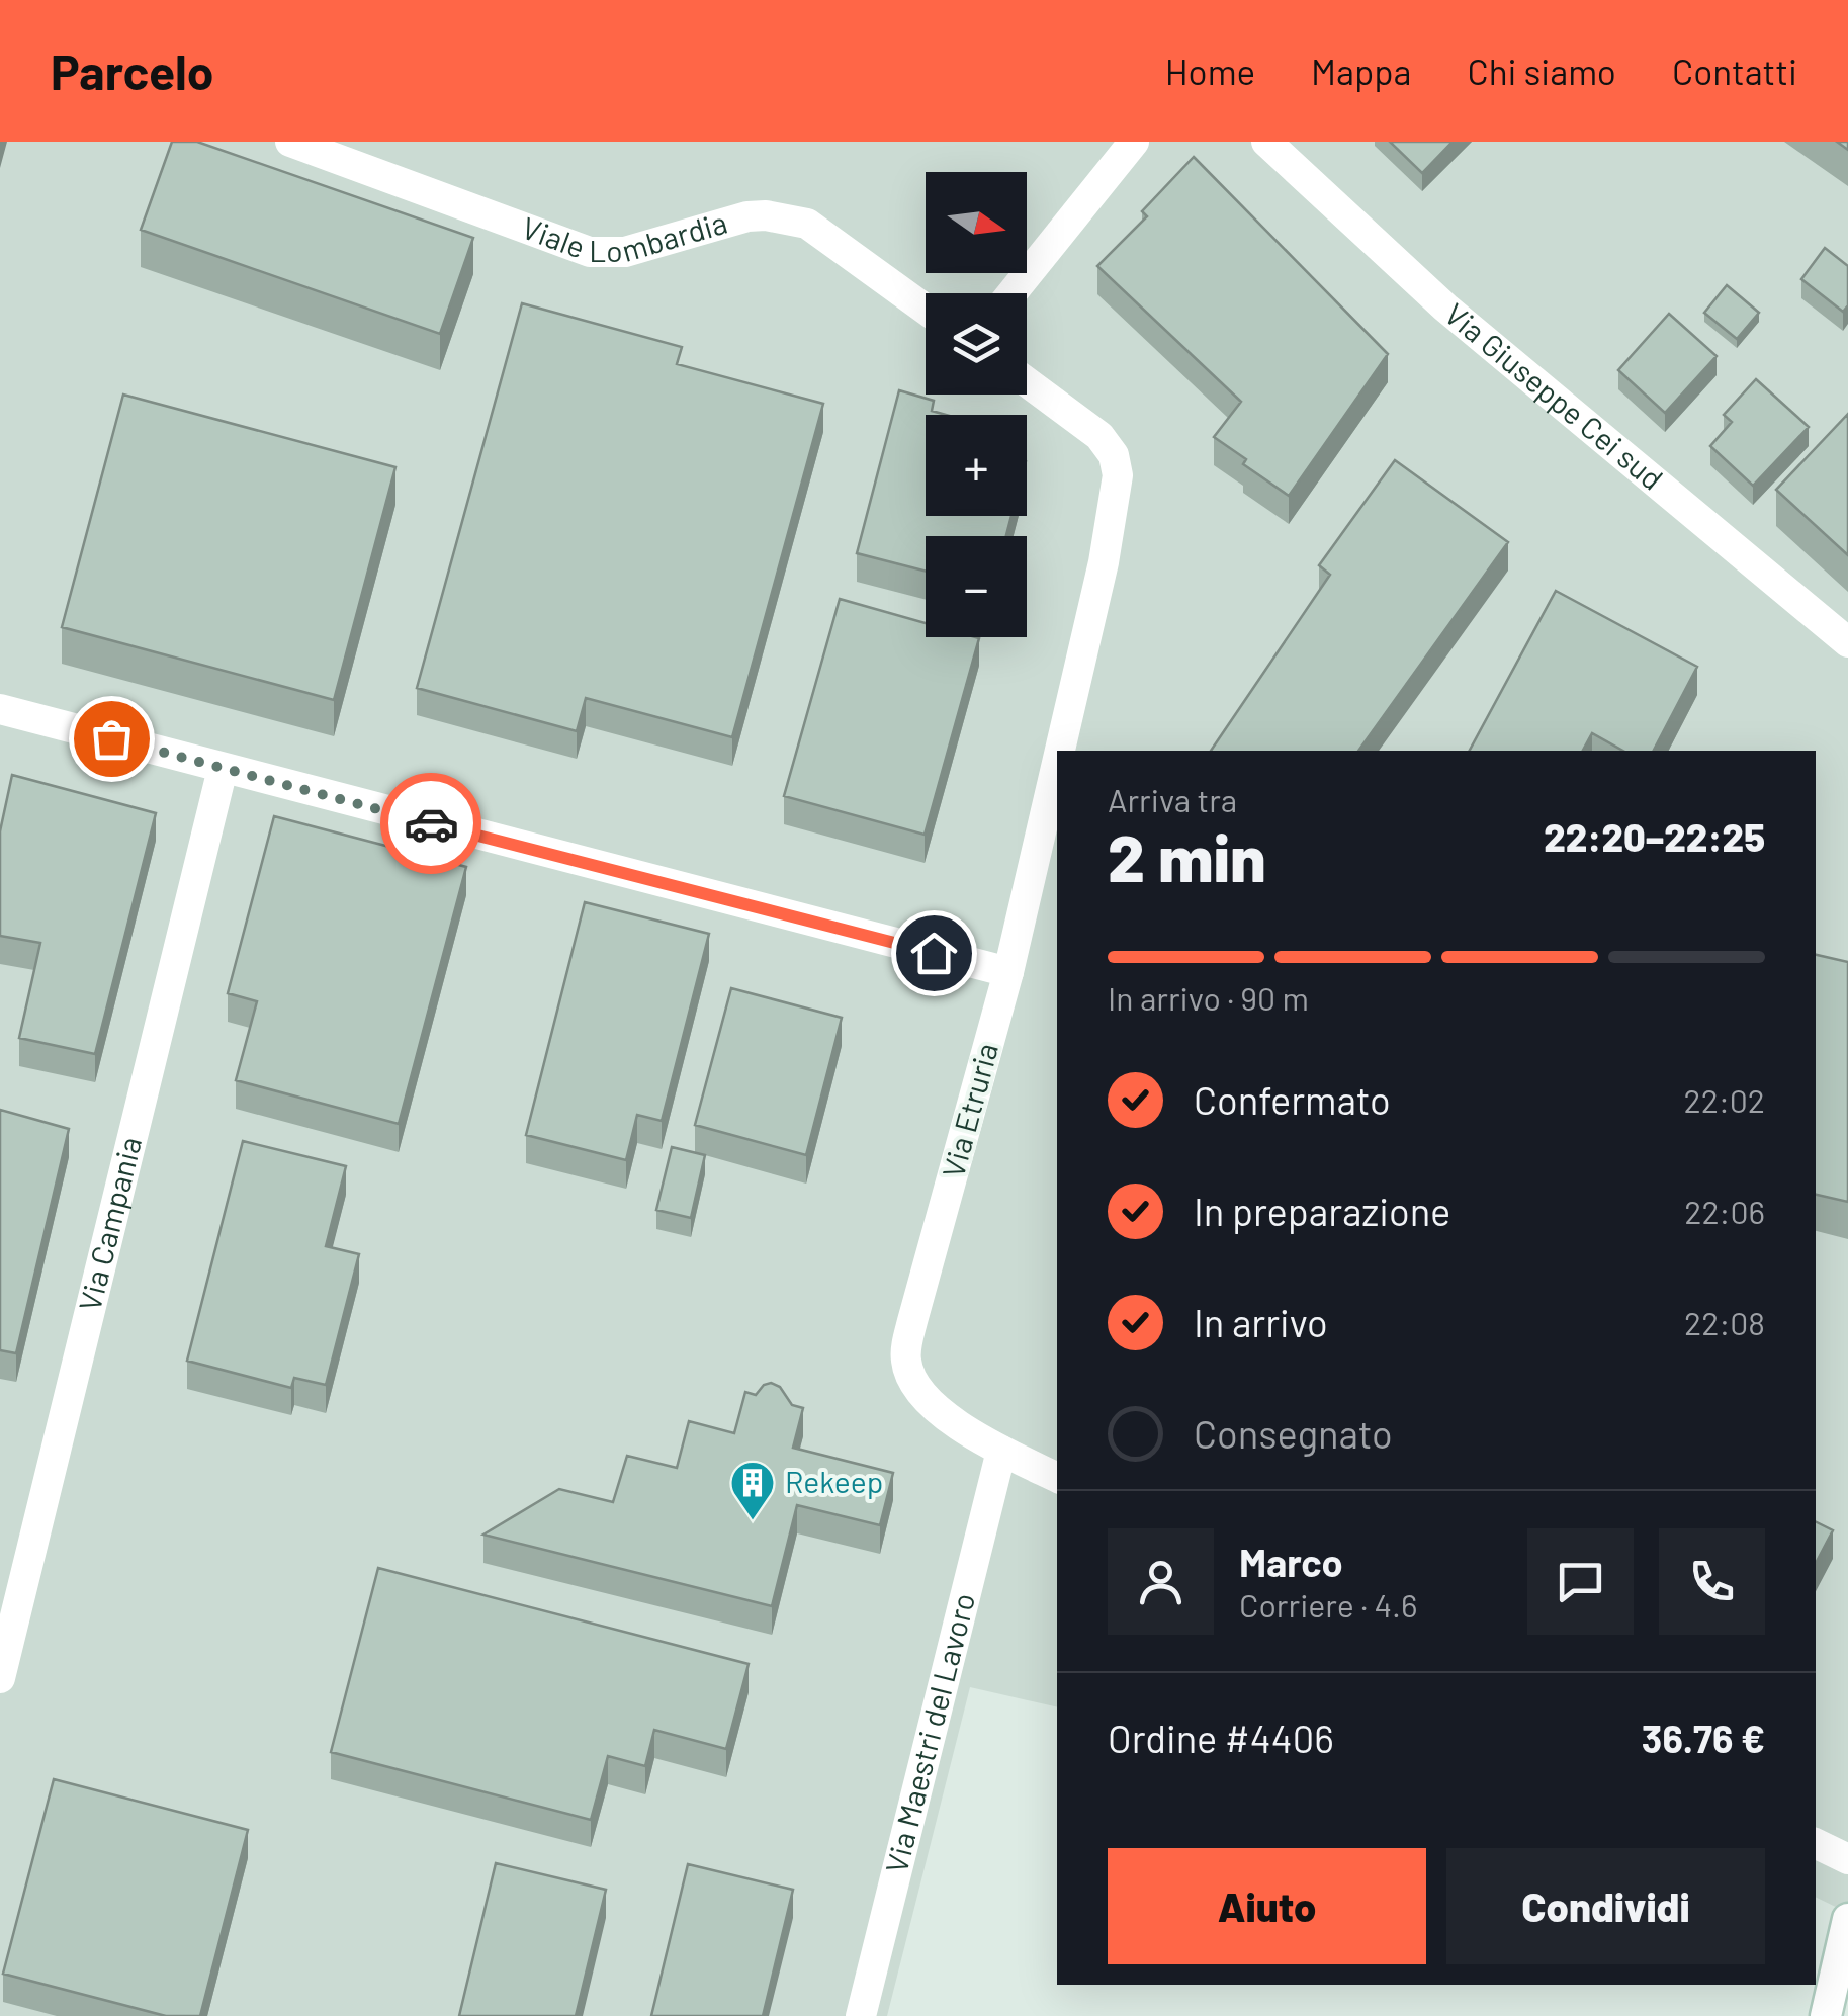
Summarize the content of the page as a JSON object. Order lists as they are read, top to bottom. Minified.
{"streets":{"street":["Viale Lombardia","Via Giuseppe Cei sud","Via Etruria","Via Campania","Via Maestri del Lavoro"]},"crossings":[["Via Etruria","Via Maestri del Lavoro"]],"places":{"building":["Rekeep"]},"north":"right","page":{"header":"Parcelo","nav":["Home","Mappa","Chi siamo","Contatti"],"map_buttons":["+","−"],"heading":["2 min","Arriva tra","22:20–22:25"],"panel":["Marco","Corriere · 4.6","Ordine #4406","36.76 €"],"bar":"In arrivo · 90 m","list":[["Confermato","22:02"],["In preparazione","22:06"],["In arrivo","22:08"],"Consegnato"],"buttons":["Aiuto","Condividi"]}}
